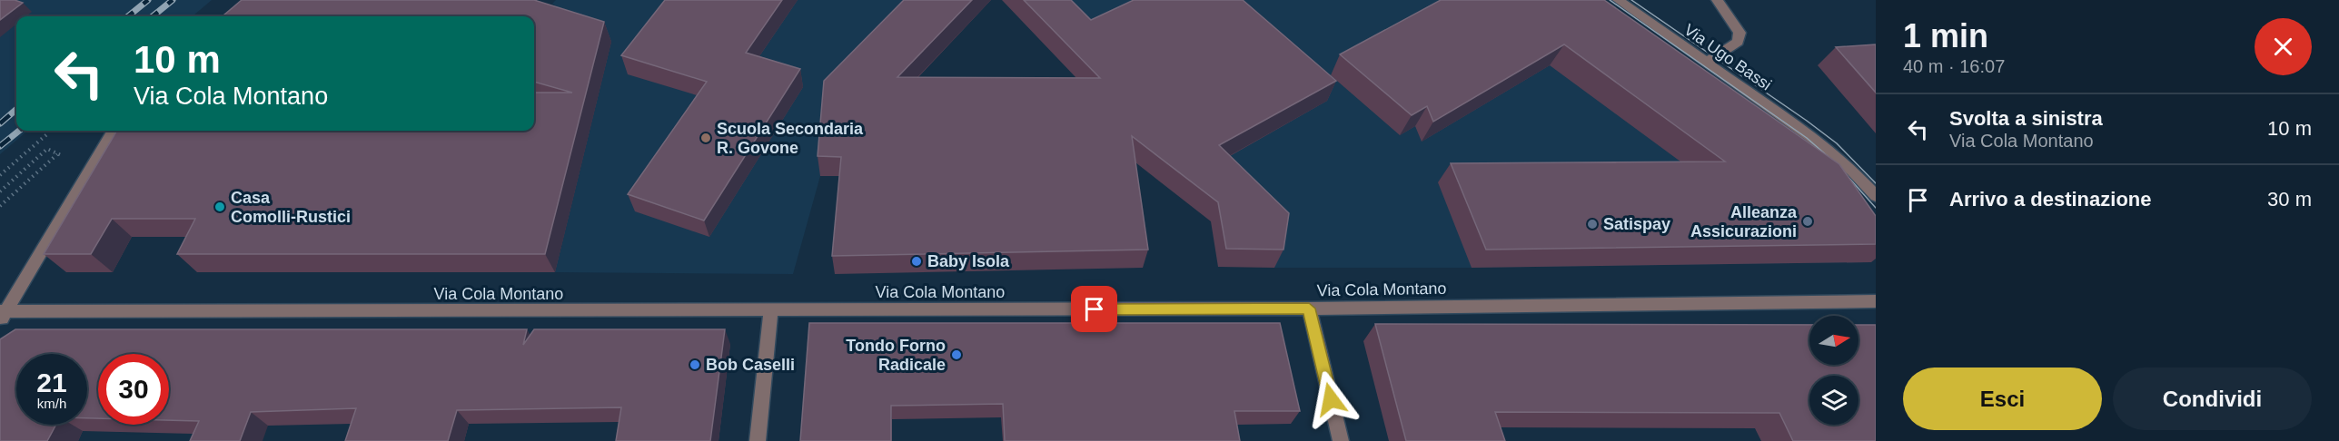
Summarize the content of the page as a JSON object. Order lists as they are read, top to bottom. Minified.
{"streets":{"street":["Via Ugo Bassi","Via Cola Montano"]},"places":["Scuola Secondaria R. Govone","Casa Comolli-Rustici","Alleanza Assicurazioni","Satispay","Baby Isola","Tondo Forno Radicale","Bob Caselli"],"north":"right","page":{"heading":["1 min","40 m · 16:07"],"turn":["10 m","Via Cola Montano"],"list":[{"name":"Svolta a sinistra","note":"Via Cola Montano","value":"10 m"},{"name":"Arrivo a destinazione","value":"30 m"}],"speed":"21 km/h","limit":"30","buttons":["Esci","Condividi"]}}
